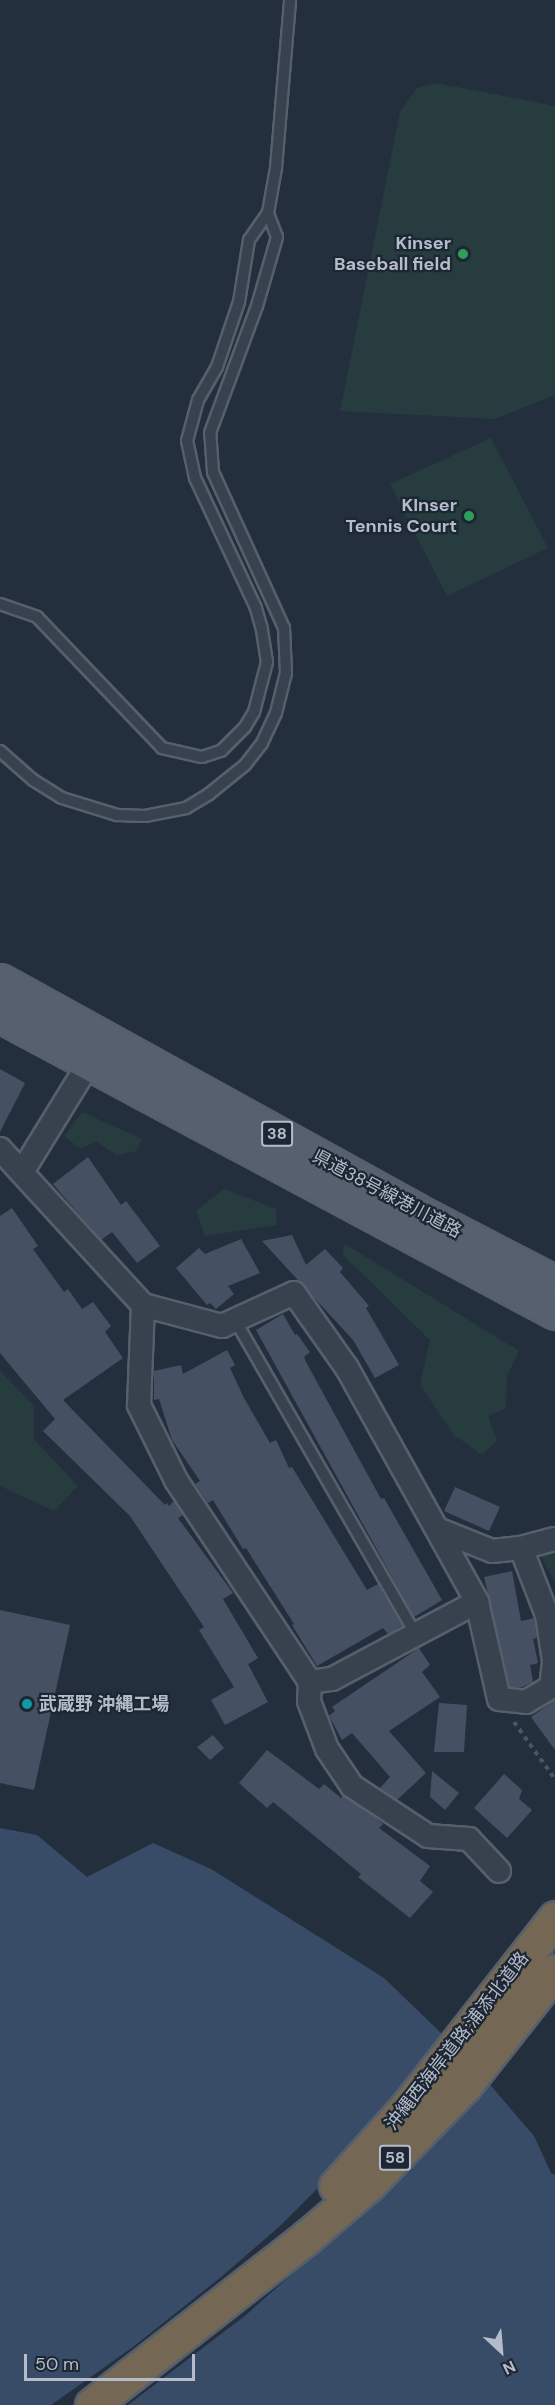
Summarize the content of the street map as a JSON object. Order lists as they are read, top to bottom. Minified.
{"streets":{"highway":["沖縄西海岸道路;浦添北道路","58"],"main road":["38","県道38号線港川道路"]},"places":["Kinser Baseball field","KInser Tennis Court","武蔵野 沖縄工場"],"scale_bar":"50 m","north":"bottom right"}
